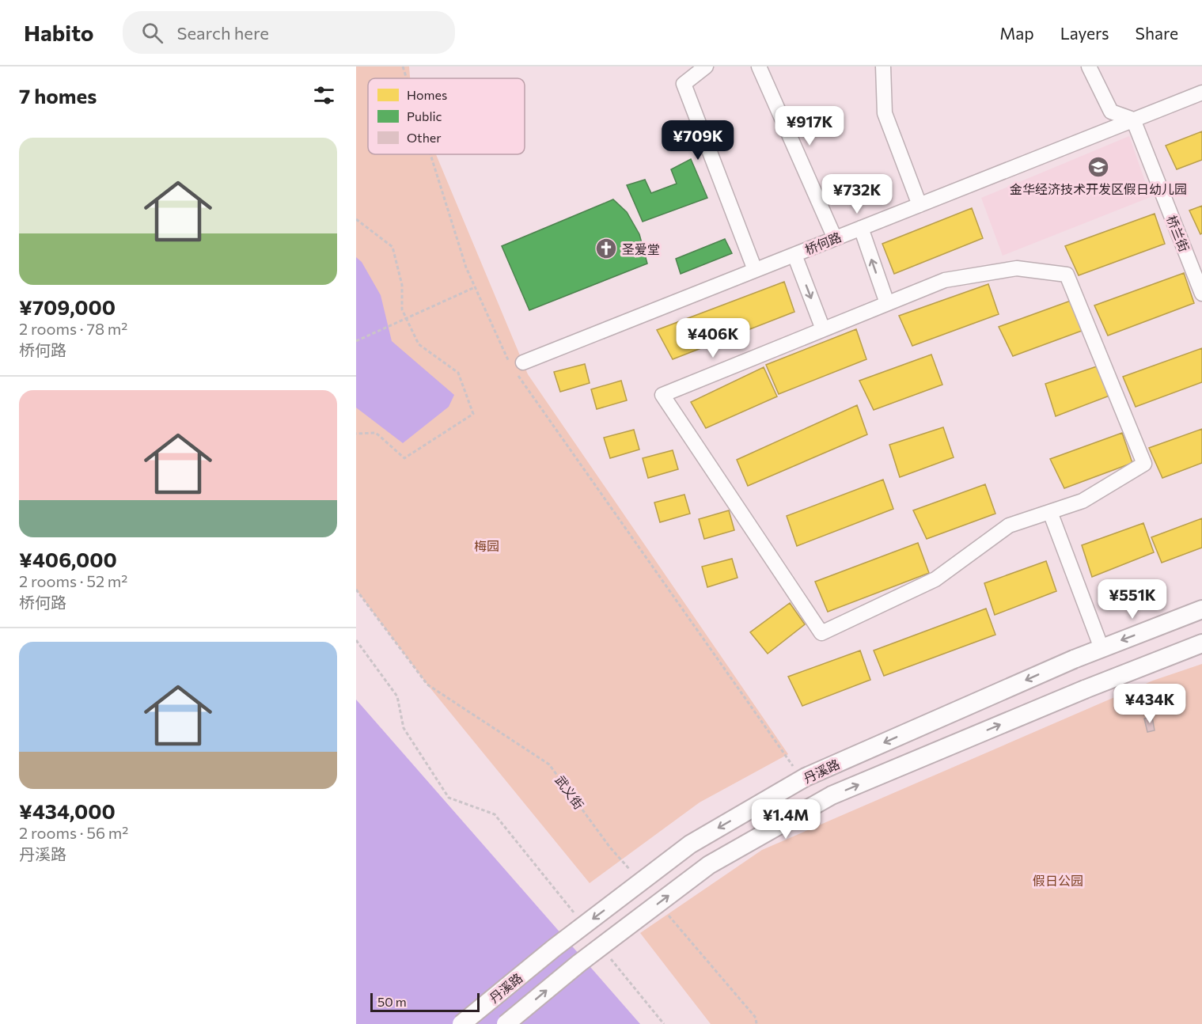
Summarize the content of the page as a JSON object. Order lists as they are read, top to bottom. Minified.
{"streets":{"main road":["丹溪路"],"street":["桥兰街","桥何路"],"path":["武义街"]},"crossings":[["桥兰街","桥何路"]],"parks":["梅园","假日公园"],"places":{"school or university":["金华经济技术开发区假日幼儿园"],"church":["圣爱堂"]},"legend":["Homes","Public","Other"],"scale_bar":"50 m","page":{"header":"Habito","search":"Search here","nav":["Map","Layers","Share"],"heading":"7 homes","price":["¥917K","¥709K","¥732K","¥406K","¥551K","¥434K","¥1.4M"],"list":[{"name":"¥709,000","note":"2 rooms · 78 m² · 桥何路"},{"name":"¥406,000","note":"2 rooms · 52 m² · 桥何路"},{"name":"¥434,000","note":"2 rooms · 56 m² · 丹溪路"}],"scale":"50 m"}}
